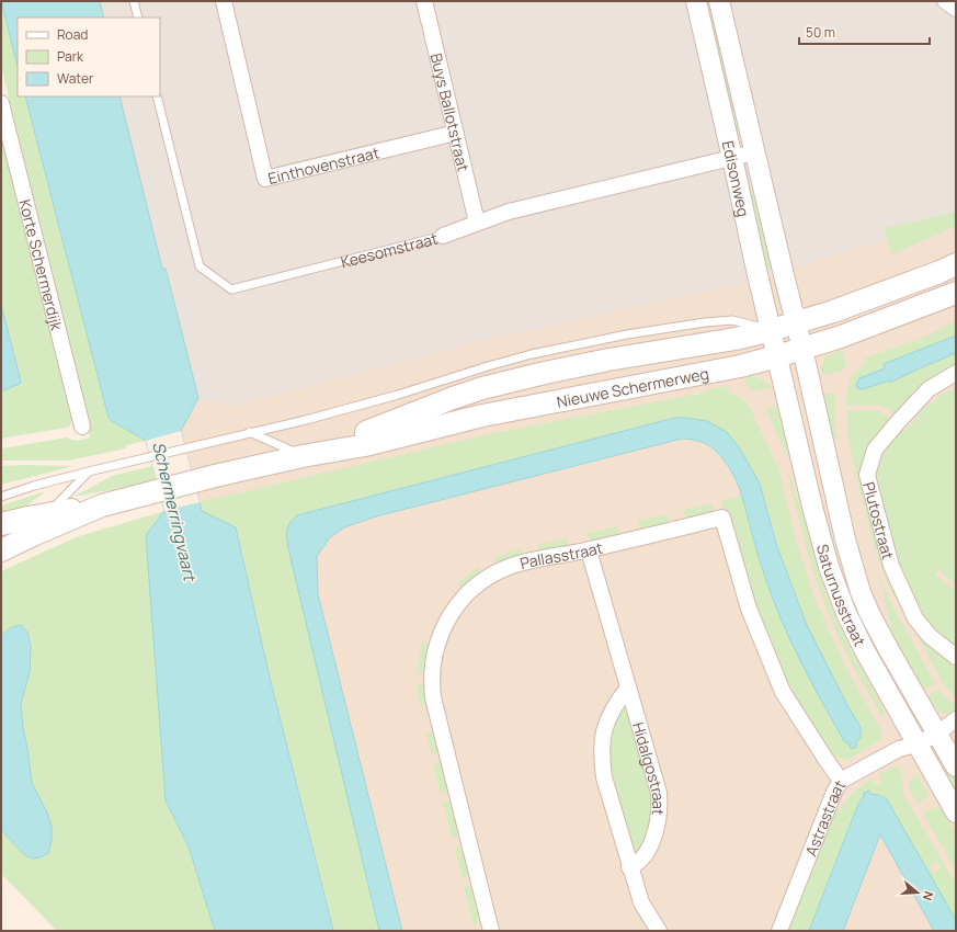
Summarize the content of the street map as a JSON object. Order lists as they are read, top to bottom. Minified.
{"streets":{"main road":["Nieuwe Schermerweg"],"street":["Buys Ballotstraat","Einthovenstraat","Edisonweg","Keesomstraat","Korte Schermerdijk","Plutostraat","Pallasstraat","Saturnusstraat","Hidalgostraat","Astrastraat"]},"crossings":[["Buys Ballotstraat","Einthovenstraat"],["Buys Ballotstraat","Keesomstraat"],["Edisonweg","Keesomstraat"],["Edisonweg","Nieuwe Schermerweg"],["Edisonweg","Saturnusstraat"],["Nieuwe Schermerweg","Saturnusstraat"],["Pallasstraat","Hidalgostraat"],["Pallasstraat","Astrastraat"],["Saturnusstraat","Astrastraat"]],"water":["Schermerringvaart"],"legend":["Road","Park","Water"],"scale_bar":"50 m","north":"right"}
